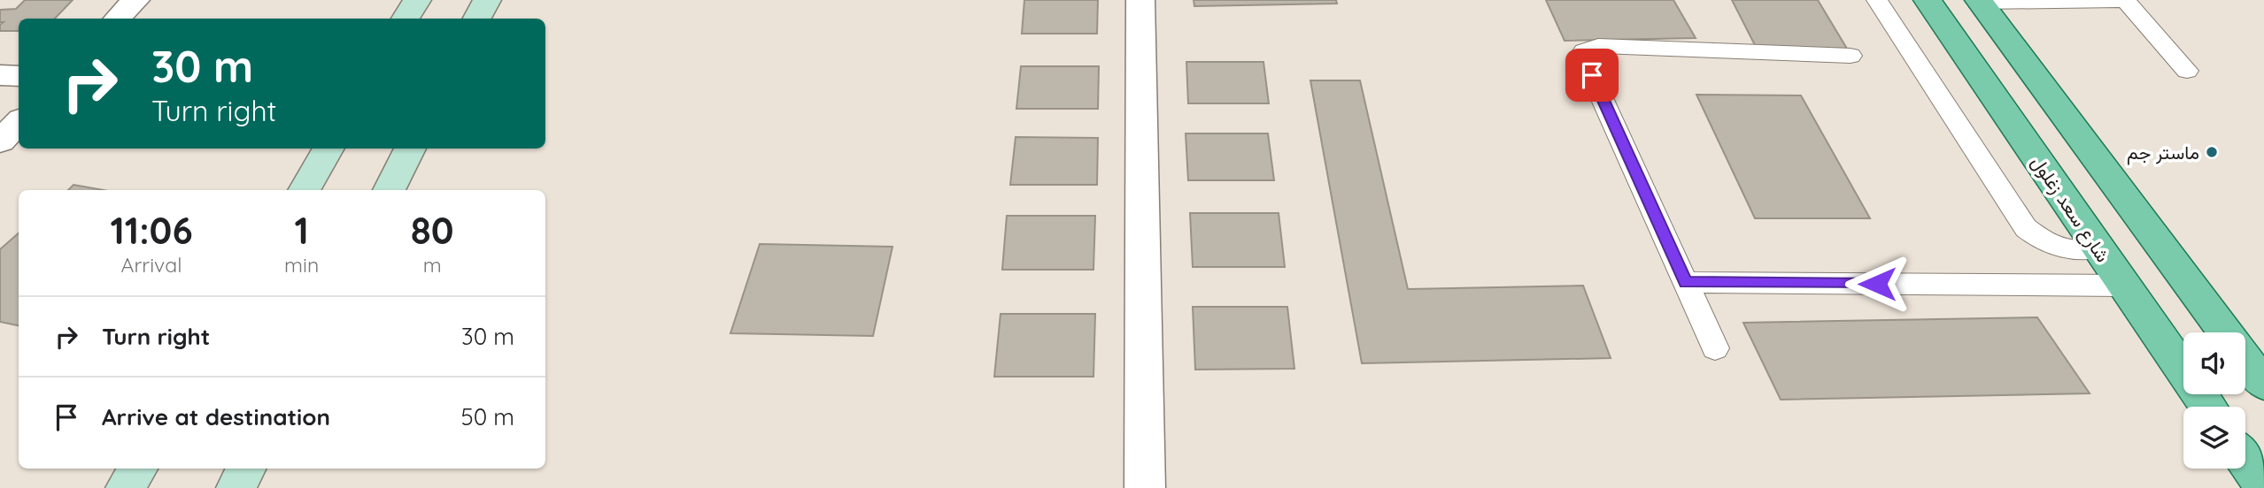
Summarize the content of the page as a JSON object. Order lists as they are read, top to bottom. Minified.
{"streets":{"main road":["شارع سعد زغلول"]},"places":["ماستر جم"],"page":{"turn":["30 m","Turn right"],"eta":["11:06","Arrival","1","min","80","m"],"list":[{"name":"Turn right","value":"30 m"},{"name":"Arrive at destination","value":"50 m"}]}}
